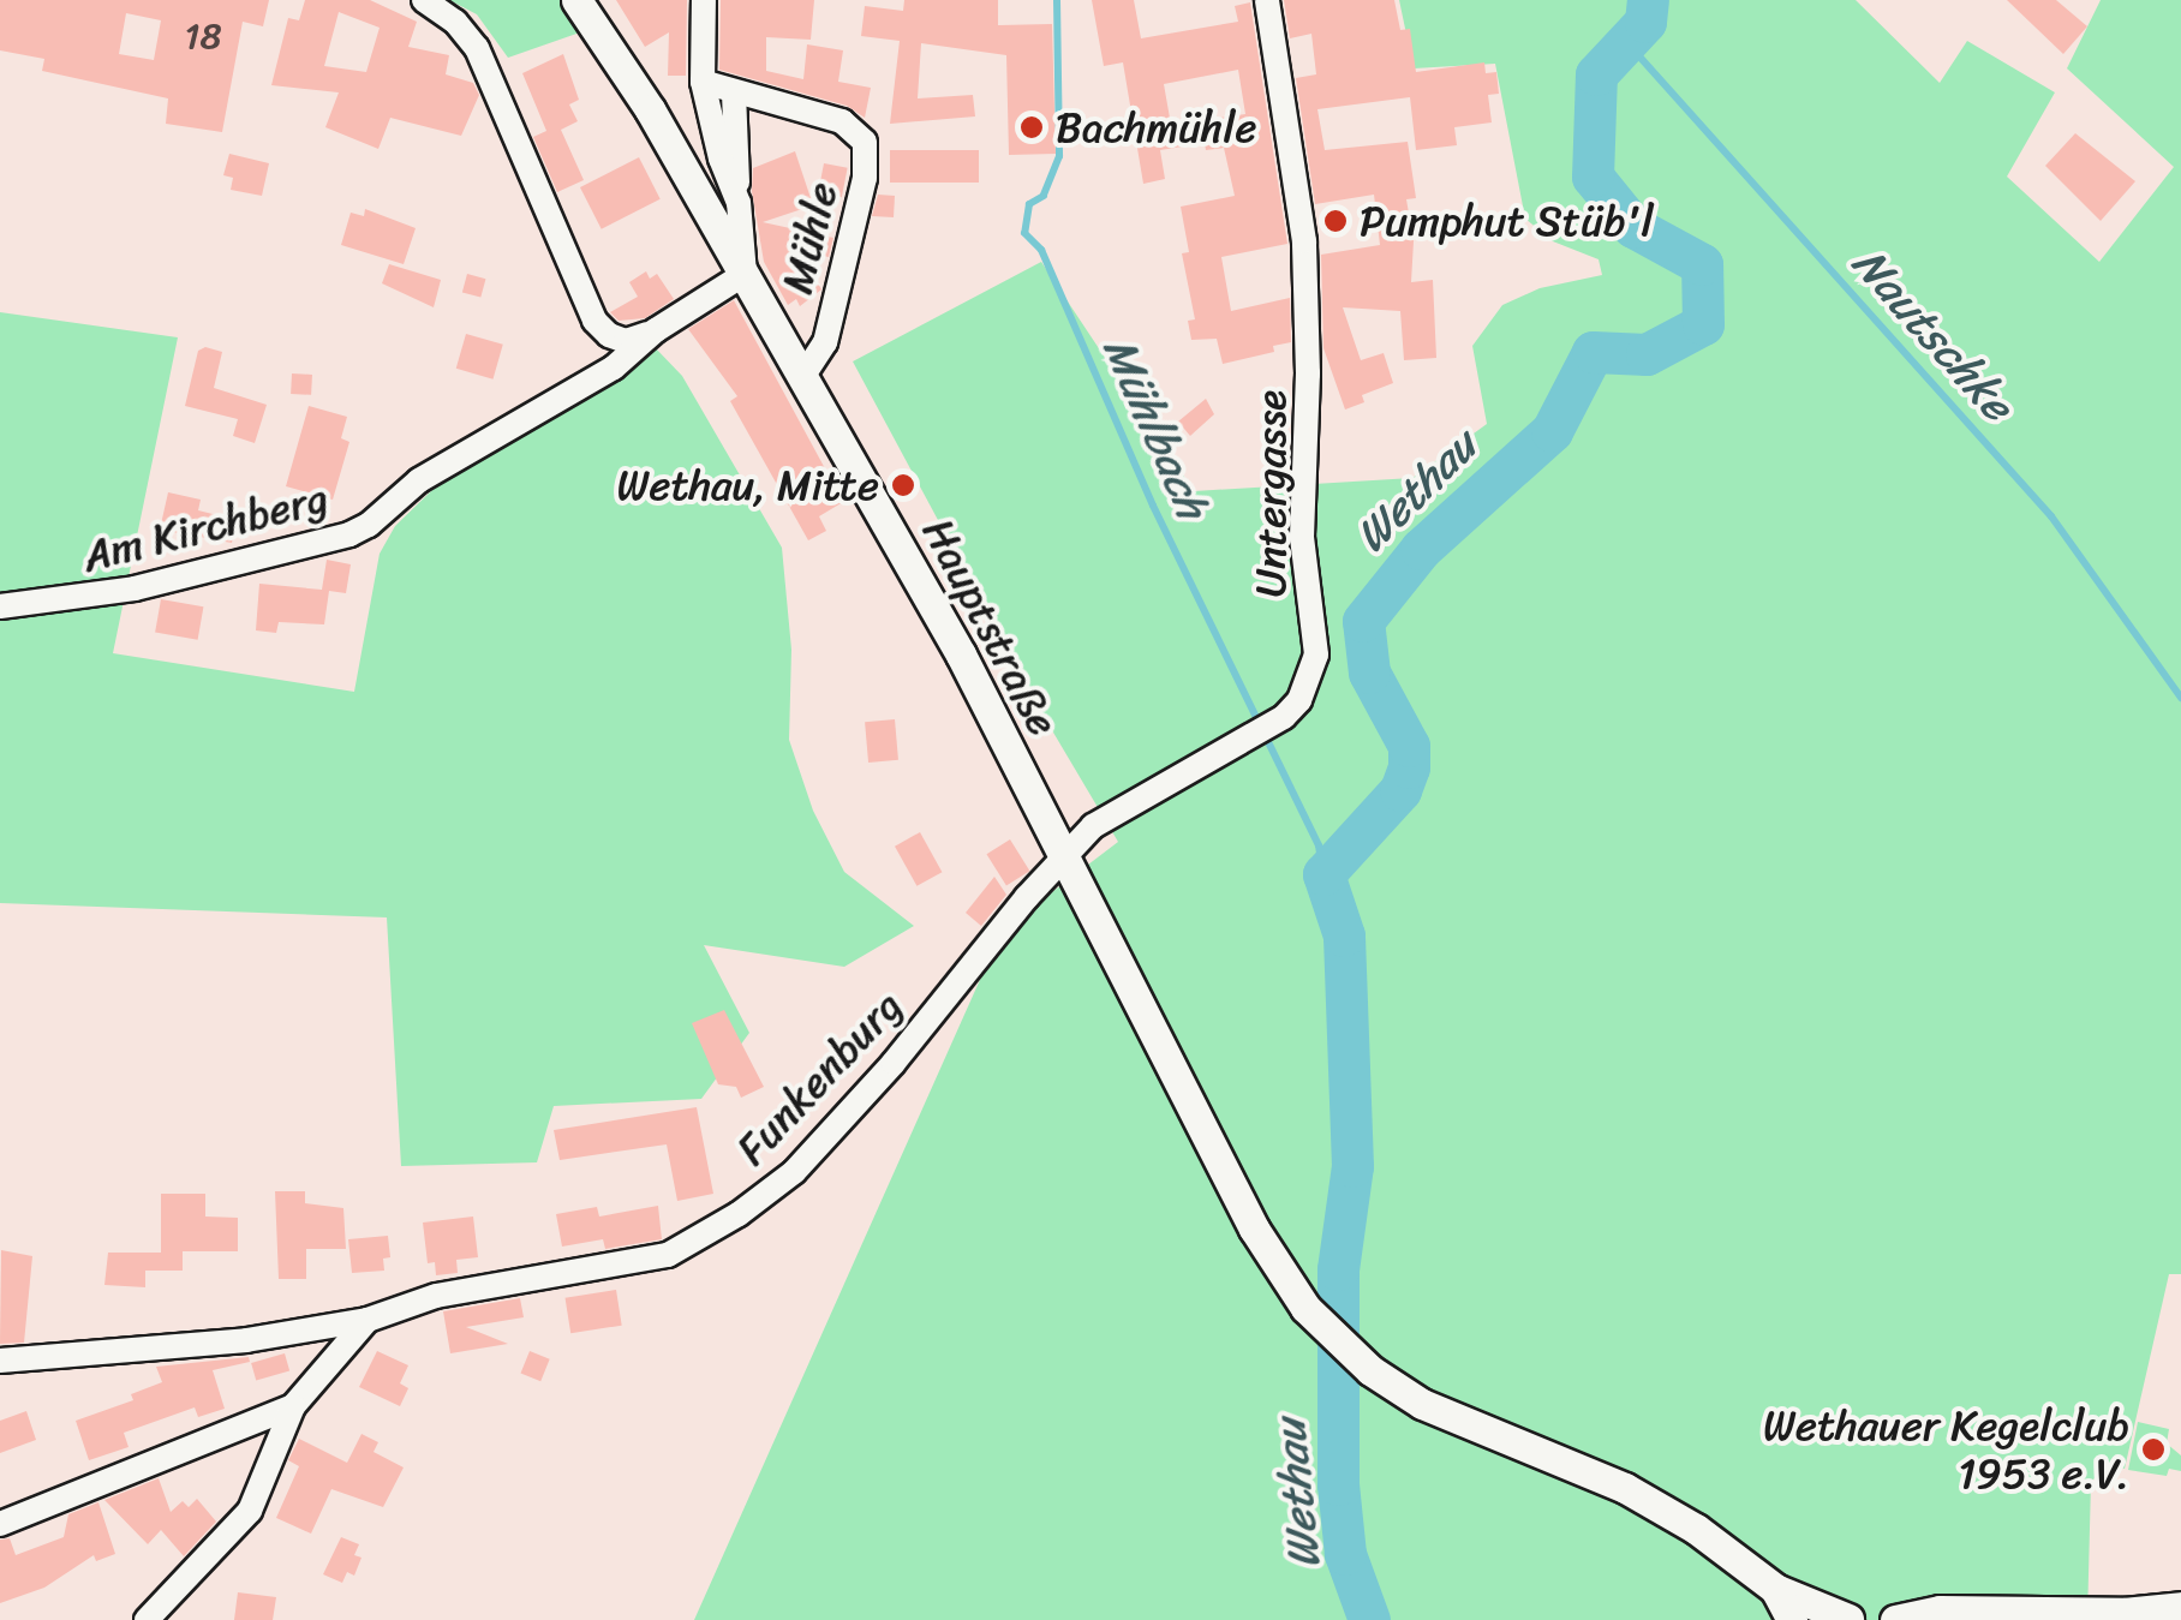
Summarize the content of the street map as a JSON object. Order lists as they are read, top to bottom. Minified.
{"streets":{"main road":["Hauptstraße"],"street":["Mühle","Untergasse","Am Kirchberg","Funkenburg"]},"crossings":[["Mühle","Hauptstraße"],["Untergasse","Hauptstraße"],["Untergasse","Funkenburg"],["Am Kirchberg","Hauptstraße"],["Hauptstraße","Funkenburg"]],"water":["Nautschke","Mühlbach","Wethau"],"places":["Bachmühle","Pumphut Stüb'l","Wethau, Mitte","Wethauer Kegelclub 1953 e.V."],"house_numbers":["18"]}
